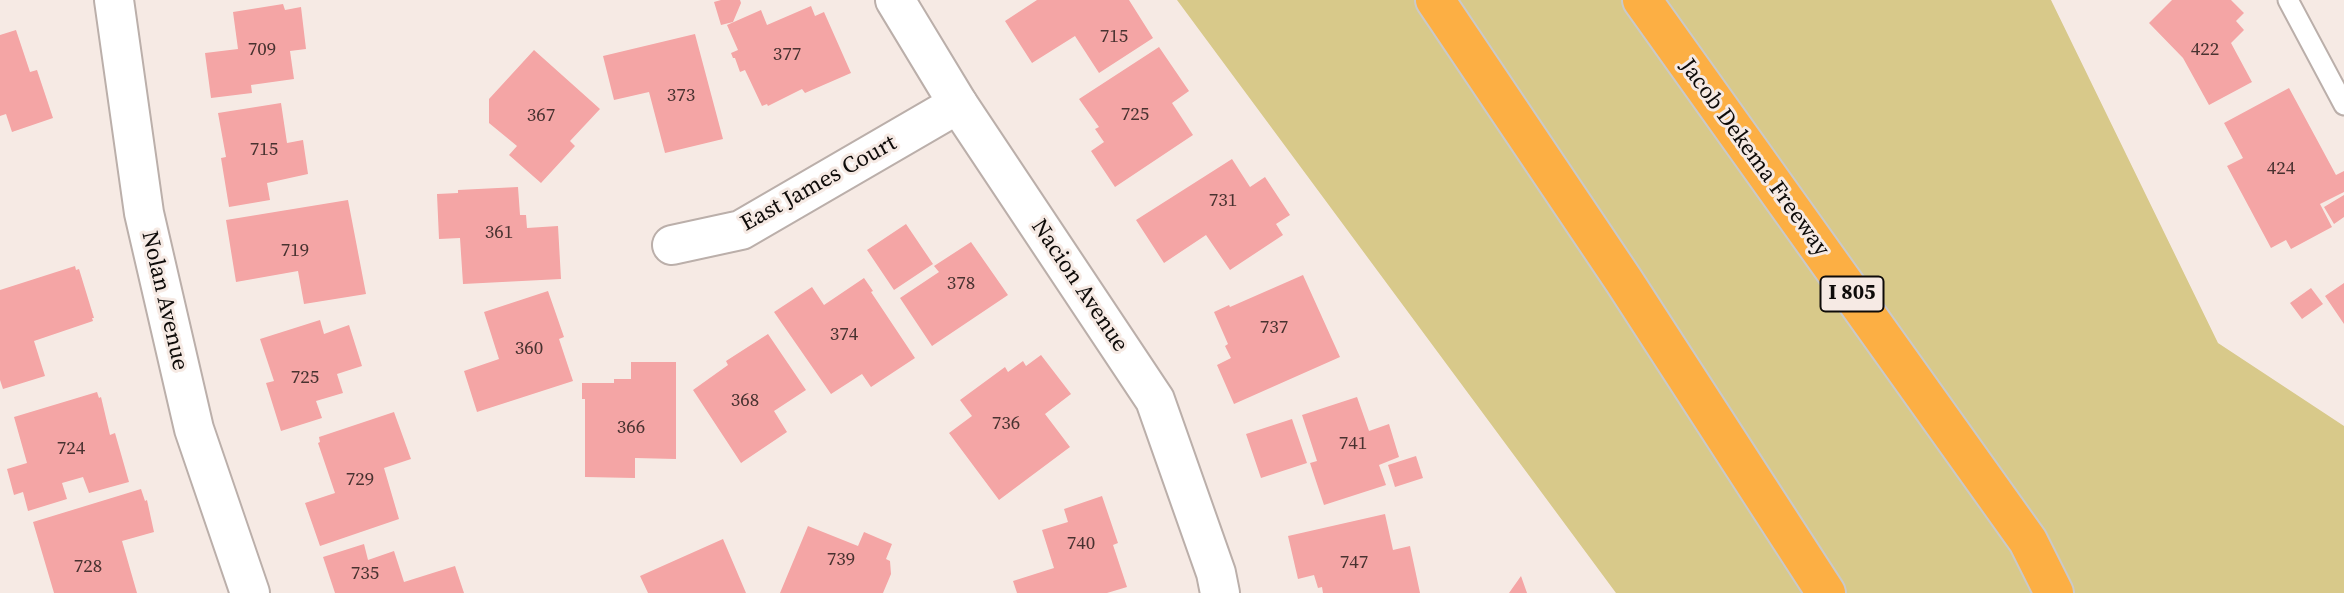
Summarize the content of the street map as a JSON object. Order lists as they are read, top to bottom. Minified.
{"streets":{"highway":["Jacob Dekema Freeway","I 805"],"street":["East James Court","Nacion Avenue","Nolan Avenue"]},"crossings":[["East James Court","Nacion Avenue"]],"house_numbers":["715","709","422","377","373","725","367","715","424","731","361","719","378","737","374","360","725","368","736","366","741","724","729","740","739","747","728","735"]}
